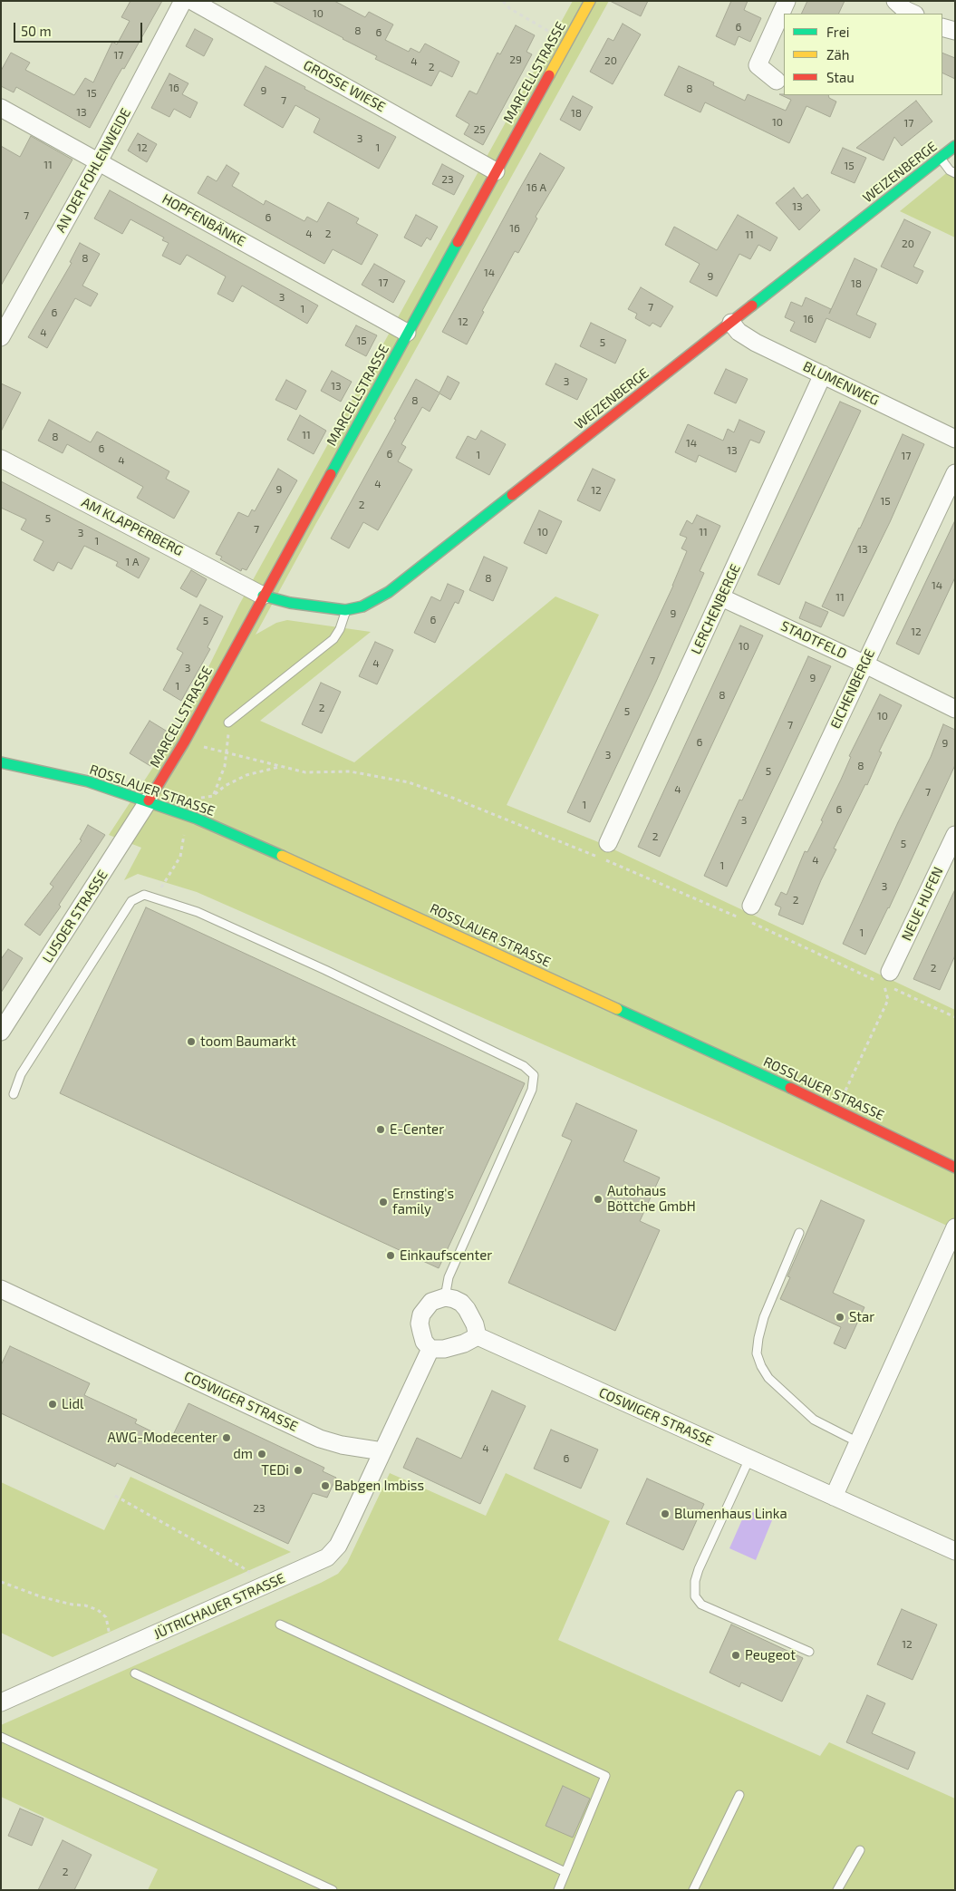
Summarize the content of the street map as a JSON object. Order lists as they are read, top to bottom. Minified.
{"streets":{"street":["MARCELLSTRASSE","GROSSE WIESE","AN DER FOHLENWEIDE","WEIZENBERGE","HOPFENBÄNKE","BLUMENWEG","AM KLAPPERBERG","LERCHENBERGE","STADTFELD","EICHENBERGE","ROSSLAUER STRASSE","NEUE HUFEN","LUSOER STRASSE","COSWIGER STRASSE","JÜTRICHAUER STRASSE"]},"crossings":[["MARCELLSTRASSE","GROSSE WIESE"],["MARCELLSTRASSE","WEIZENBERGE"],["MARCELLSTRASSE","HOPFENBÄNKE"],["MARCELLSTRASSE","AM KLAPPERBERG"],["MARCELLSTRASSE","ROSSLAUER STRASSE"],["MARCELLSTRASSE","LUSOER STRASSE"],["AN DER FOHLENWEIDE","HOPFENBÄNKE"],["WEIZENBERGE","BLUMENWEG"],["WEIZENBERGE","AM KLAPPERBERG"],["BLUMENWEG","LERCHENBERGE"],["LERCHENBERGE","STADTFELD"],["STADTFELD","EICHENBERGE"],["ROSSLAUER STRASSE","LUSOER STRASSE"],["COSWIGER STRASSE","JÜTRICHAUER STRASSE"]],"places":["toom Baumarkt","E-Center","Autohaus Böttche GmbH","Ernsting's family","Einkaufscenter","Star","Lidl","AWG-Modecenter","dm","TEDi","Babgen Imbiss","Blumenhaus Linka","Peugeot"],"house_numbers":["10","6","8","6","17","29","20","4","2","16","8","9","15","7","13","18","10","17","25","3","12","1","11","15","23","16 A","13","7","6","16","4","2","11","20","8","14","9","17","18","3","7","1","6","16","12","4","15","5","3","13","8","11","8","14","6","13","6","1","17","4","4","9","12","15","2","5","7","10","11","3","1","13","1 A","8","14","11","9","6","5","12","10","7","4","3","9","1","8","2","5","10","7","6","9","3","8","5","4","7","1","6","3","2","5","4","1","3","2","1","2","4","6","23","12","2"],"legend":["Frei","Zäh","Stau"],"scale_bar":"50 m"}
